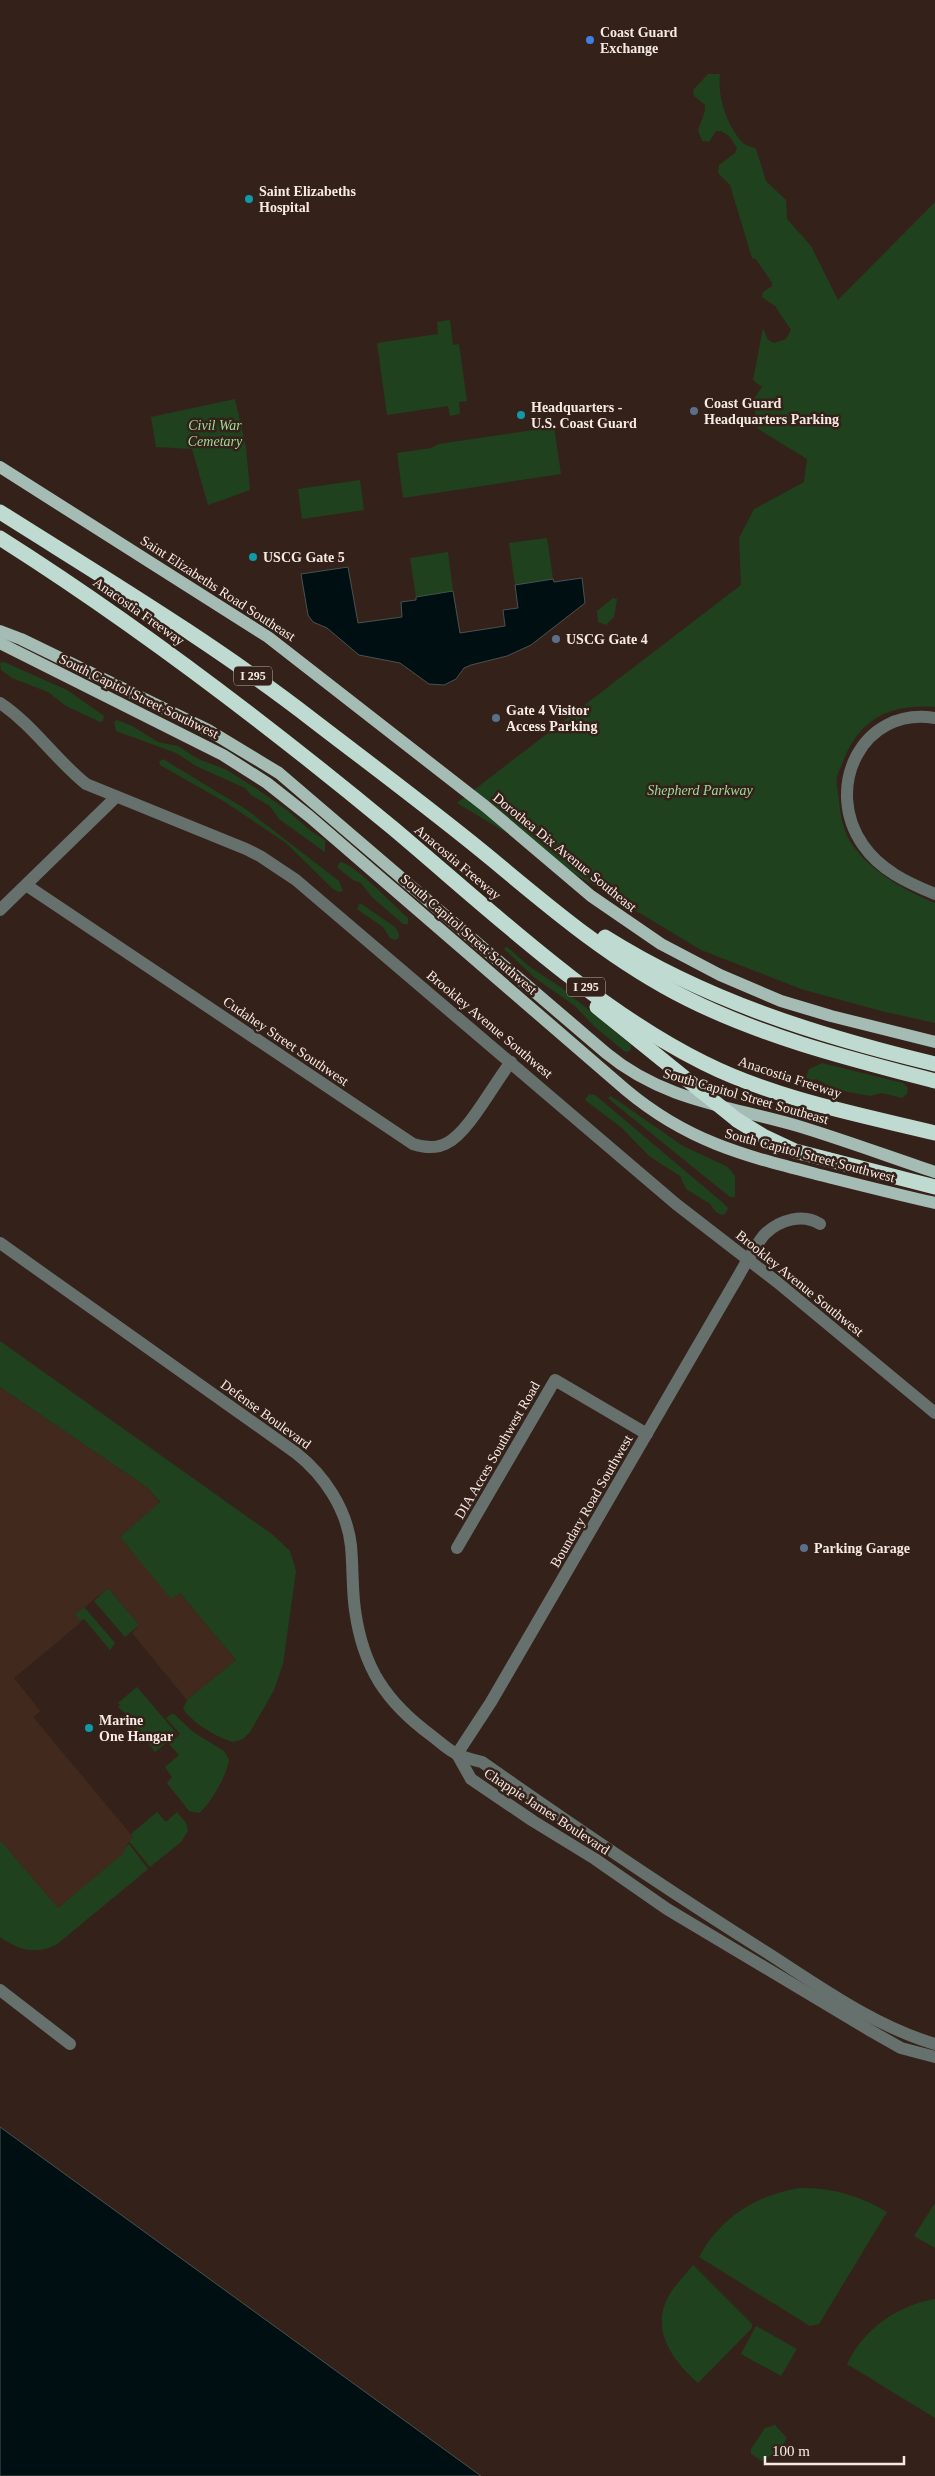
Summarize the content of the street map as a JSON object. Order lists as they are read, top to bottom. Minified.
{"streets":{"highway":["Anacostia Freeway","I 295"],"main road":["Saint Elizabeths Road Southeast","South Capitol Street Southwest","Dorothea Dix Avenue Southeast","South Capitol Street Southeast"],"street":["Brookley Avenue Southwest","Cudahey Street Southwest","Defense Boulevard","DIA Acces Southwest Road","Boundary Road Southwest","Chappie James Boulevard"]},"crossings":[["Saint Elizabeths Road Southeast","Dorothea Dix Avenue Southeast"],["Brookley Avenue Southwest","Cudahey Street Southwest"],["Brookley Avenue Southwest","Boundary Road Southwest"],["Defense Boulevard","Boundary Road Southwest"],["Defense Boulevard","Chappie James Boulevard"],["DIA Acces Southwest Road","Boundary Road Southwest"],["Boundary Road Southwest","Chappie James Boulevard"]],"parks":["Civil War Cemetary","Shepherd Parkway"],"places":["Coast Guard Exchange","Saint Elizabeths Hospital","Coast Guard Headquarters Parking","Headquarters - U.S. Coast Guard","USCG Gate 5","USCG Gate 4","Gate 4 Visitor Access Parking","Parking Garage","Marine One Hangar"],"scale_bar":"100 m"}
